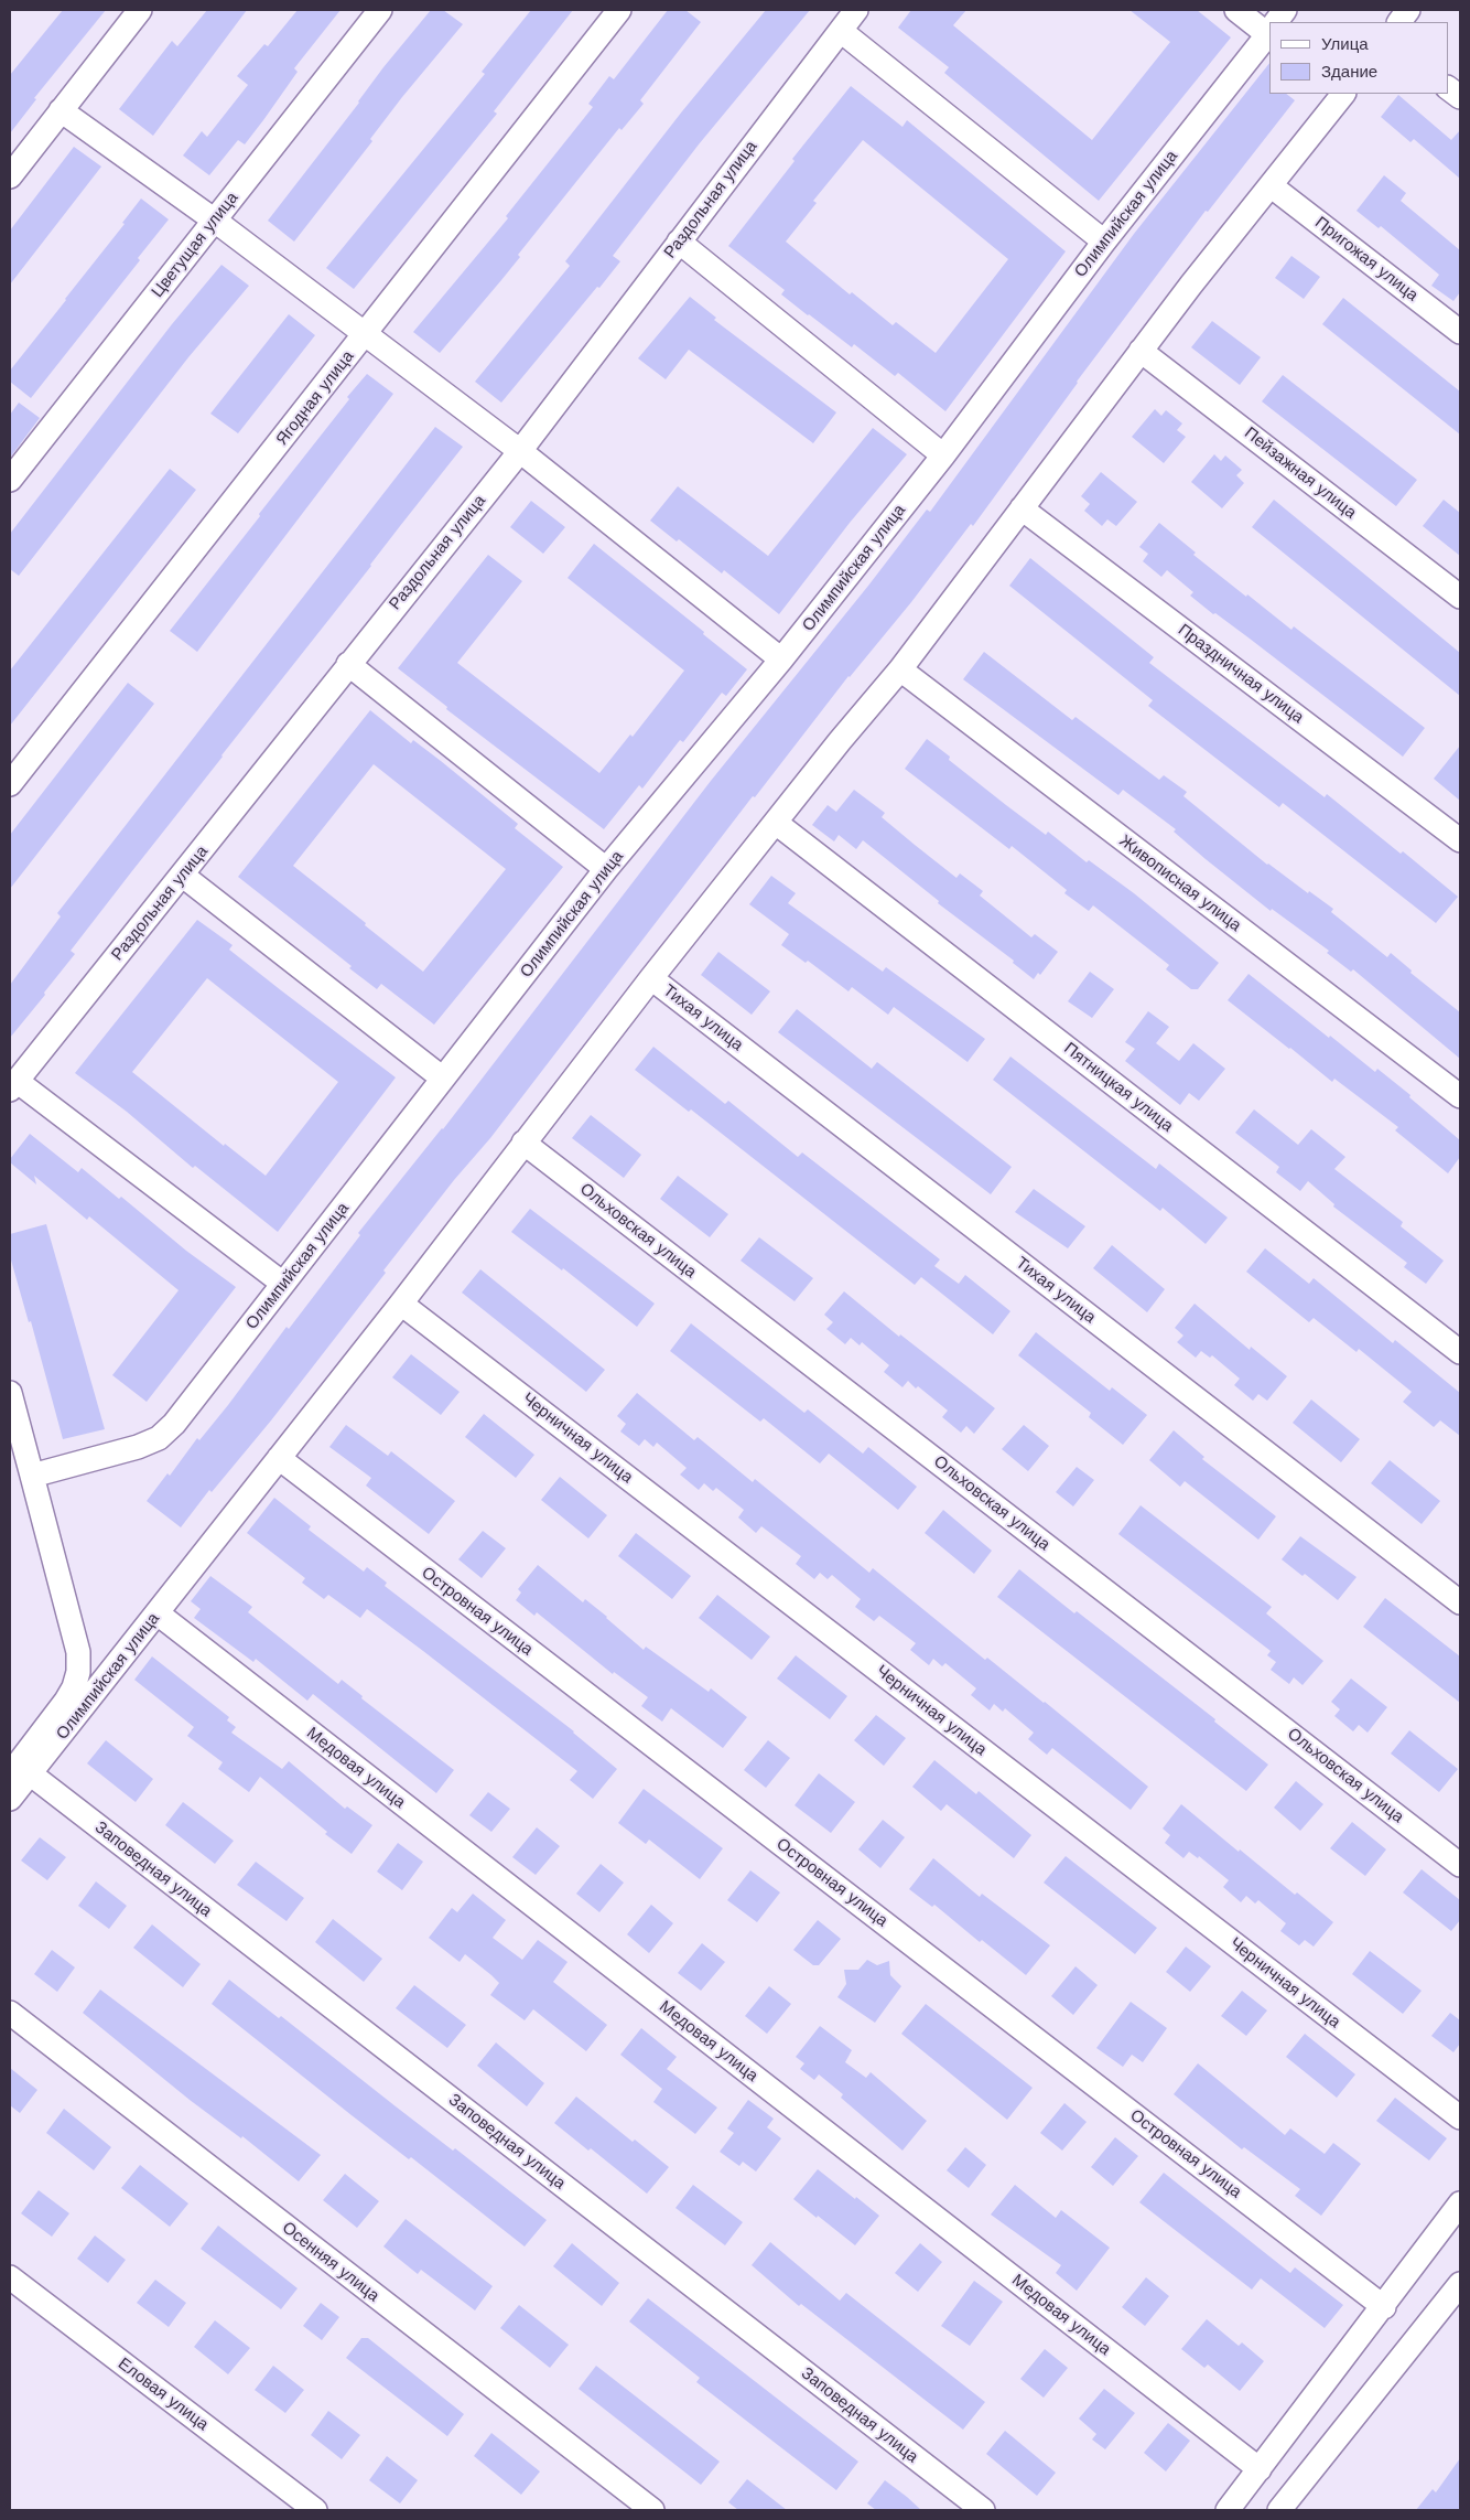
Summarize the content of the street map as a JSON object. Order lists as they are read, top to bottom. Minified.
{"streets":{"street":["Раздольная улица","Олимпийская улица","Цветущая улица","Пригожая улица","Ягодная улица","Пейзажная улица","Праздничная улица","Живописная улица","Тихая улица","Пятницкая улица","Ольховская улица","Черничная улица","Островная улица","Медовая улица","Заповедная улица","Осенняя улица","Еловая улица"]},"crossings":[["Олимпийская улица","Пригожая улица"],["Олимпийская улица","Пейзажная улица"],["Олимпийская улица","Праздничная улица"],["Олимпийская улица","Живописная улица"],["Олимпийская улица","Тихая улица"],["Олимпийская улица","Пятницкая улица"],["Олимпийская улица","Ольховская улица"],["Олимпийская улица","Черничная улица"],["Олимпийская улица","Островная улица"],["Олимпийская улица","Медовая улица"],["Олимпийская улица","Заповедная улица"]],"legend":["Улица","Здание"]}
